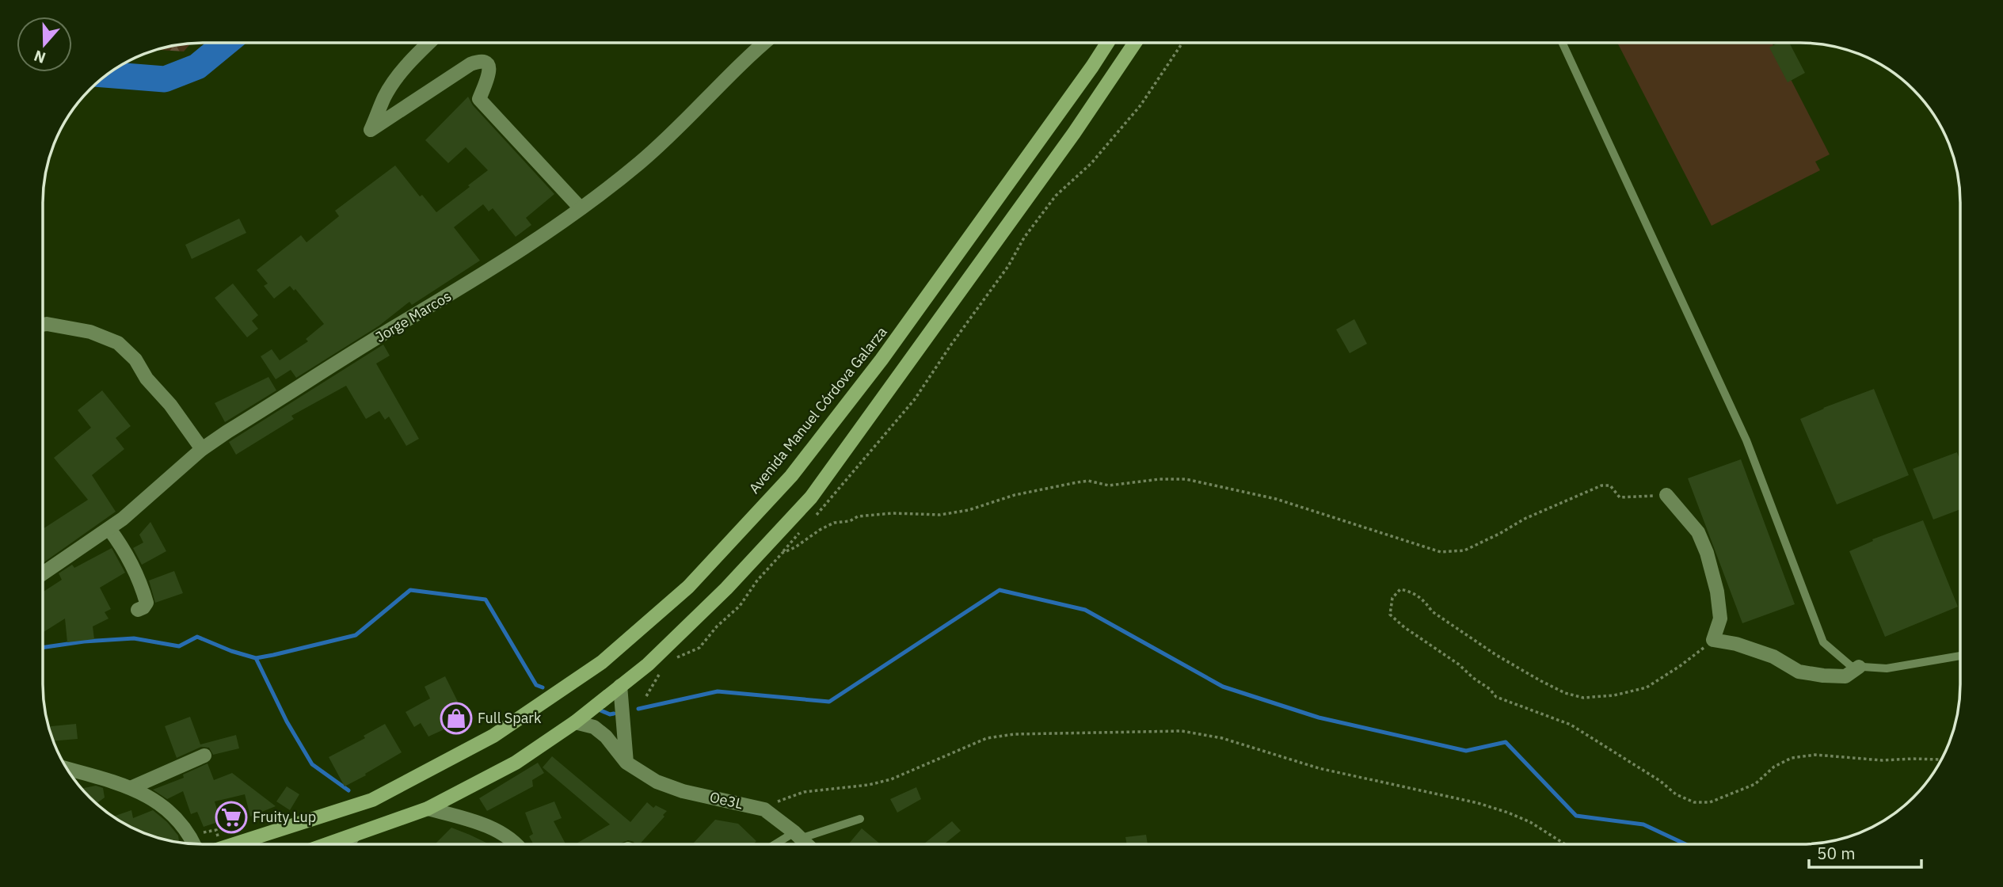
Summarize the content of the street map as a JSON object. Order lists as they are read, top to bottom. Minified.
{"streets":{"main road":["Avenida Manuel Córdova Galarza"],"street":["Jorge Marcos","Oe3L"]},"places":{"shop":["Full Spark"],"supermarket":["Fruity Lup"]},"scale_bar":"50 m","north":"bottom"}
